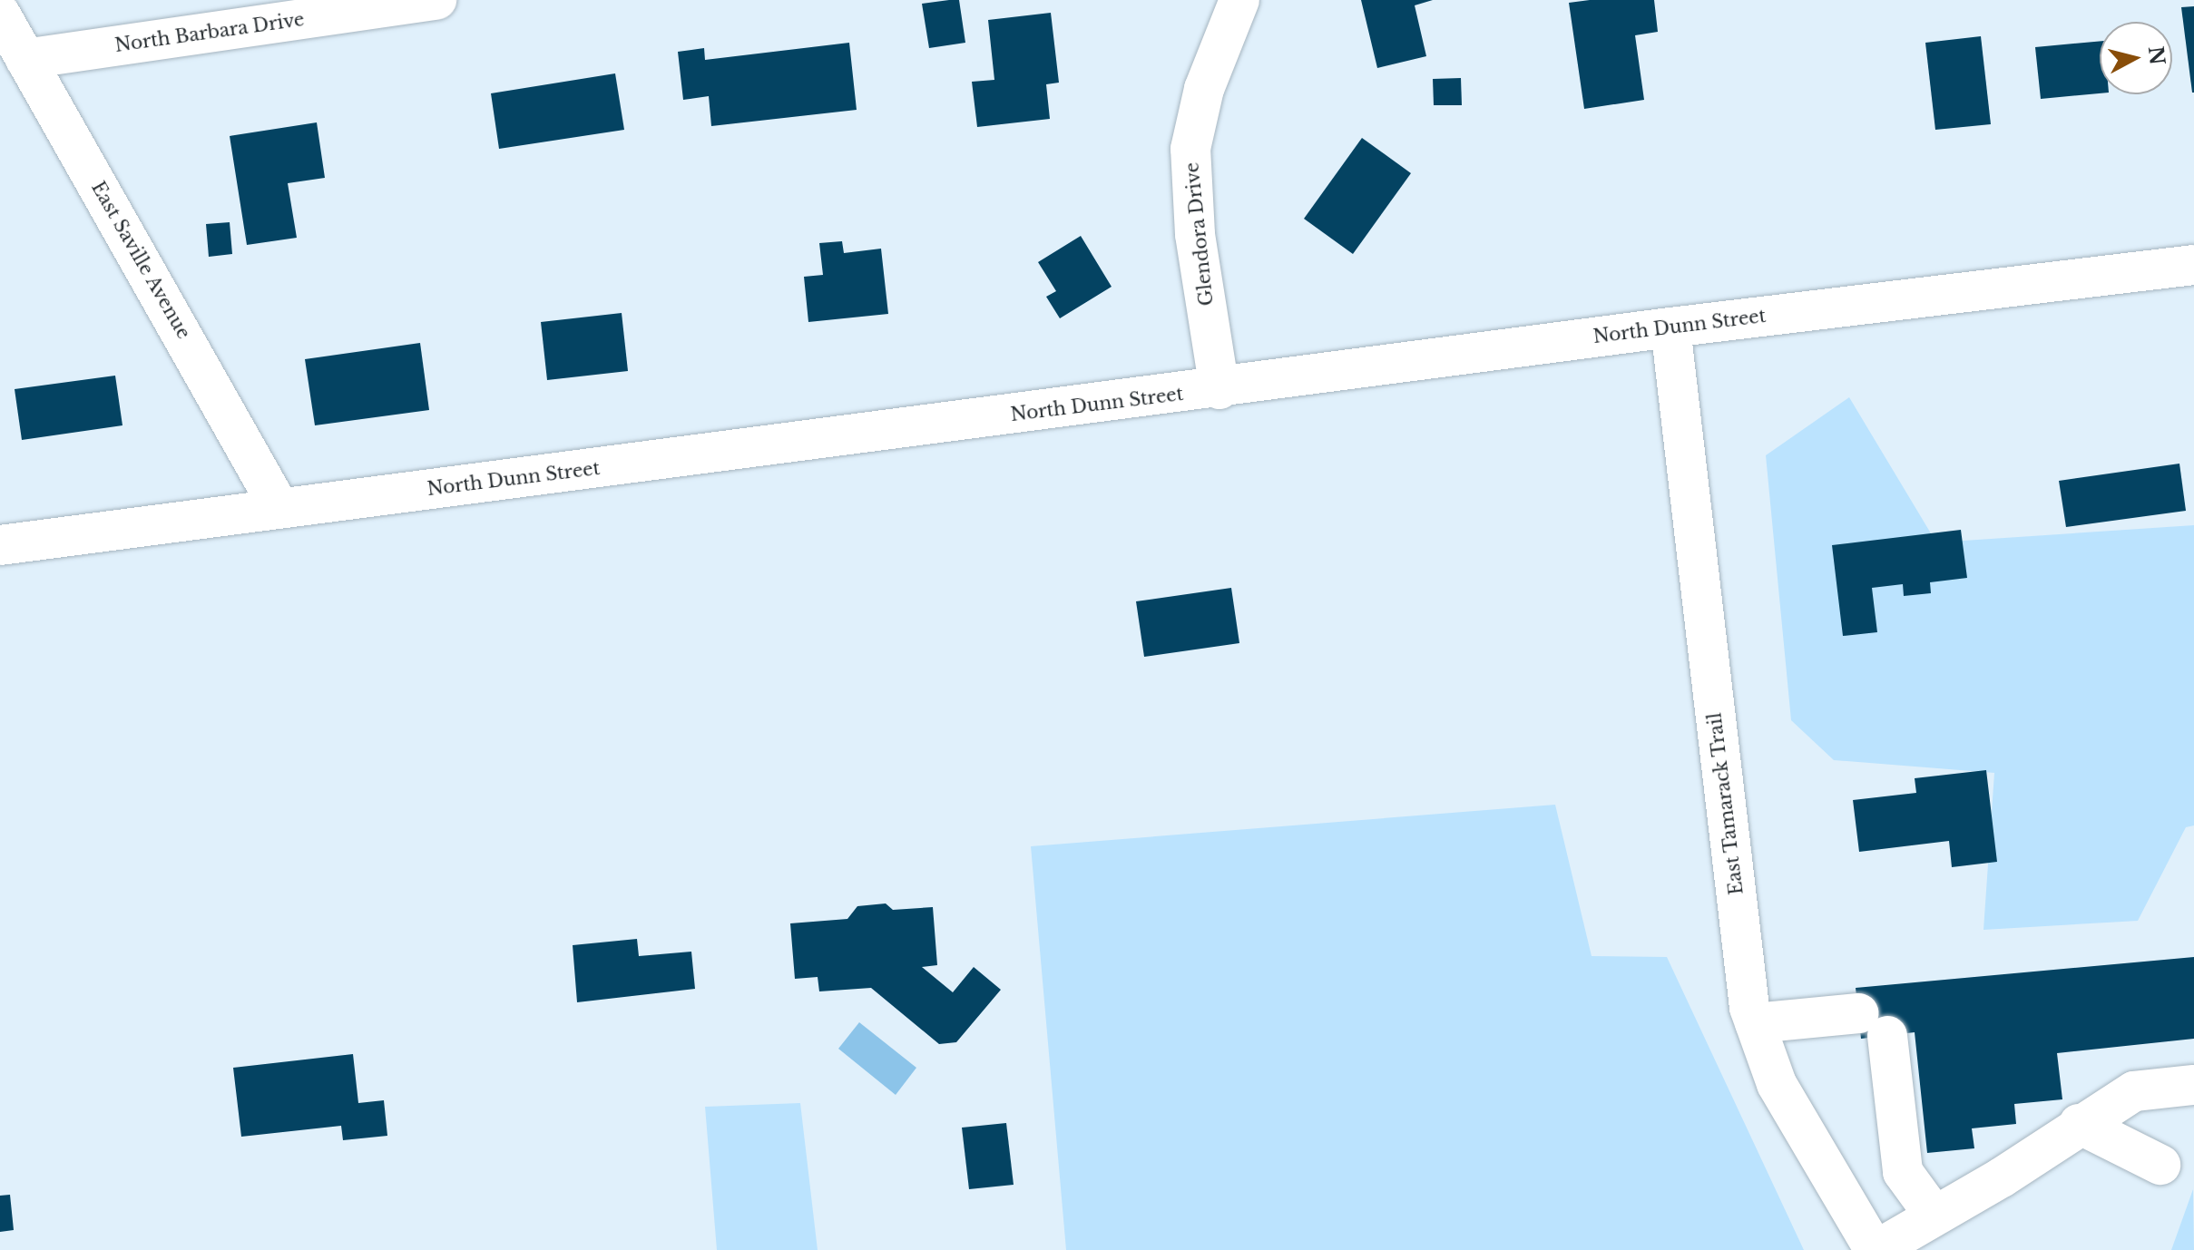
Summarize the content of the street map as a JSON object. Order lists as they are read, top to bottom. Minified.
{"streets":{"street":["North Barbara Drive","Glendora Drive","East Saville Avenue","North Dunn Street","East Tamarack Trail"]},"crossings":[["North Barbara Drive","East Saville Avenue"],["Glendora Drive","North Dunn Street"],["East Saville Avenue","North Dunn Street"],["North Dunn Street","East Tamarack Trail"]],"north":"right"}
